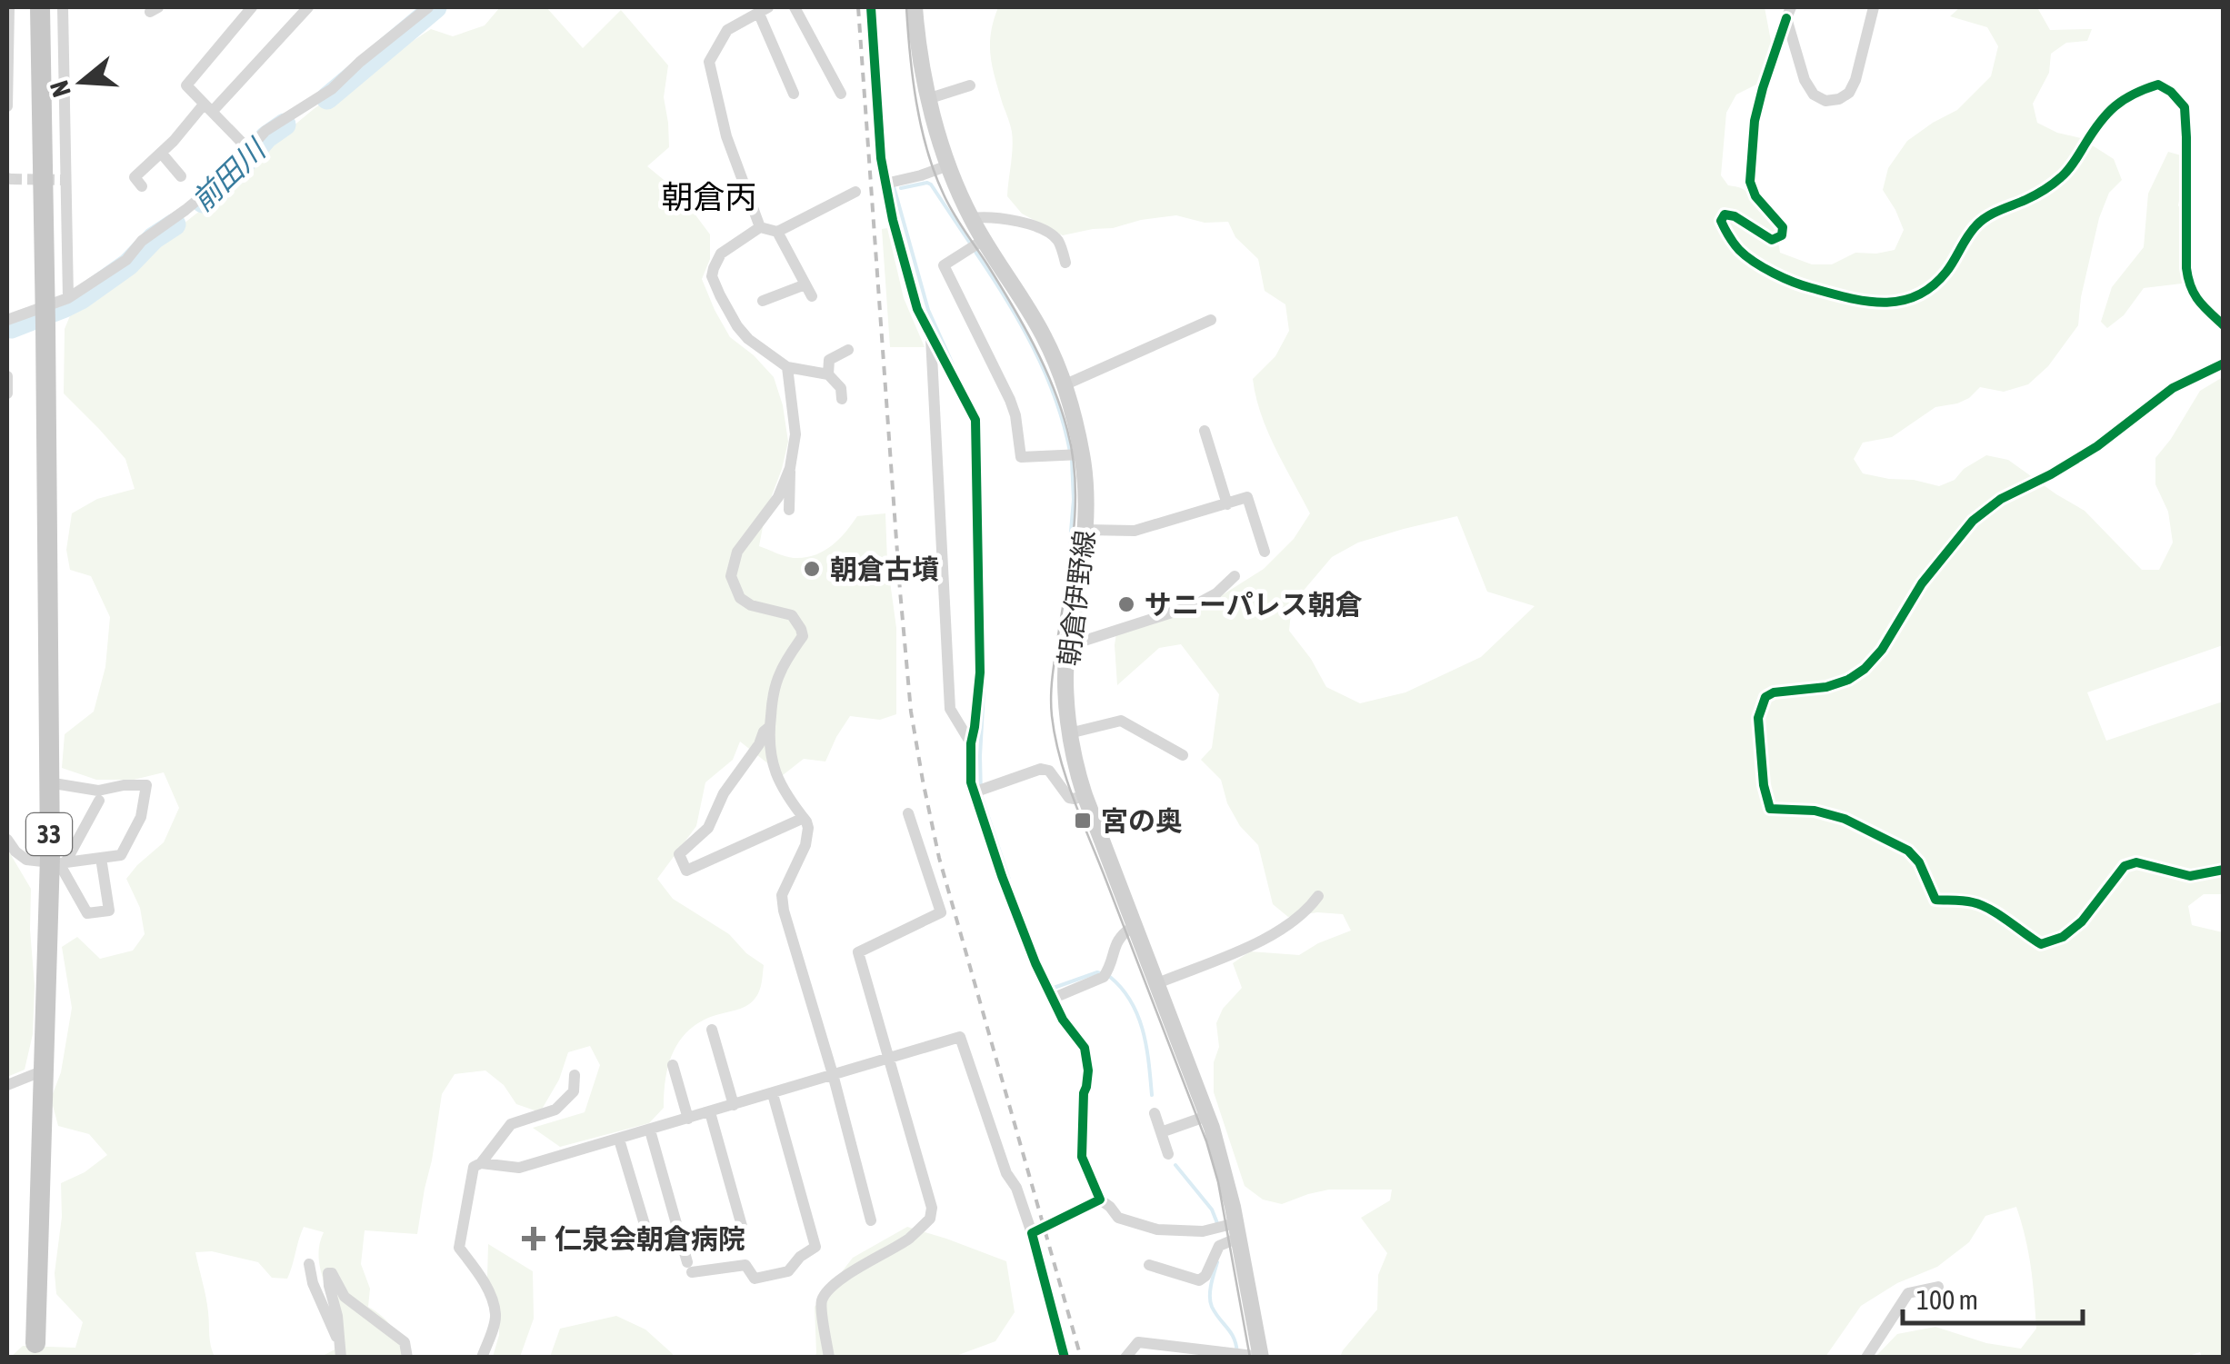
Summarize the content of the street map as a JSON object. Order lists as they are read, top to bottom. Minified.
{"streets":{"highway":["33"],"main road":["朝倉伊野線"]},"districts":["朝倉丙"],"water":["前田川"],"places":{"other":["朝倉古墳","サニーパレス朝倉"],"transit":["宮の奥"],"health":["仁泉会朝倉病院"]},"scale_bar":"100 m","north":"left"}
